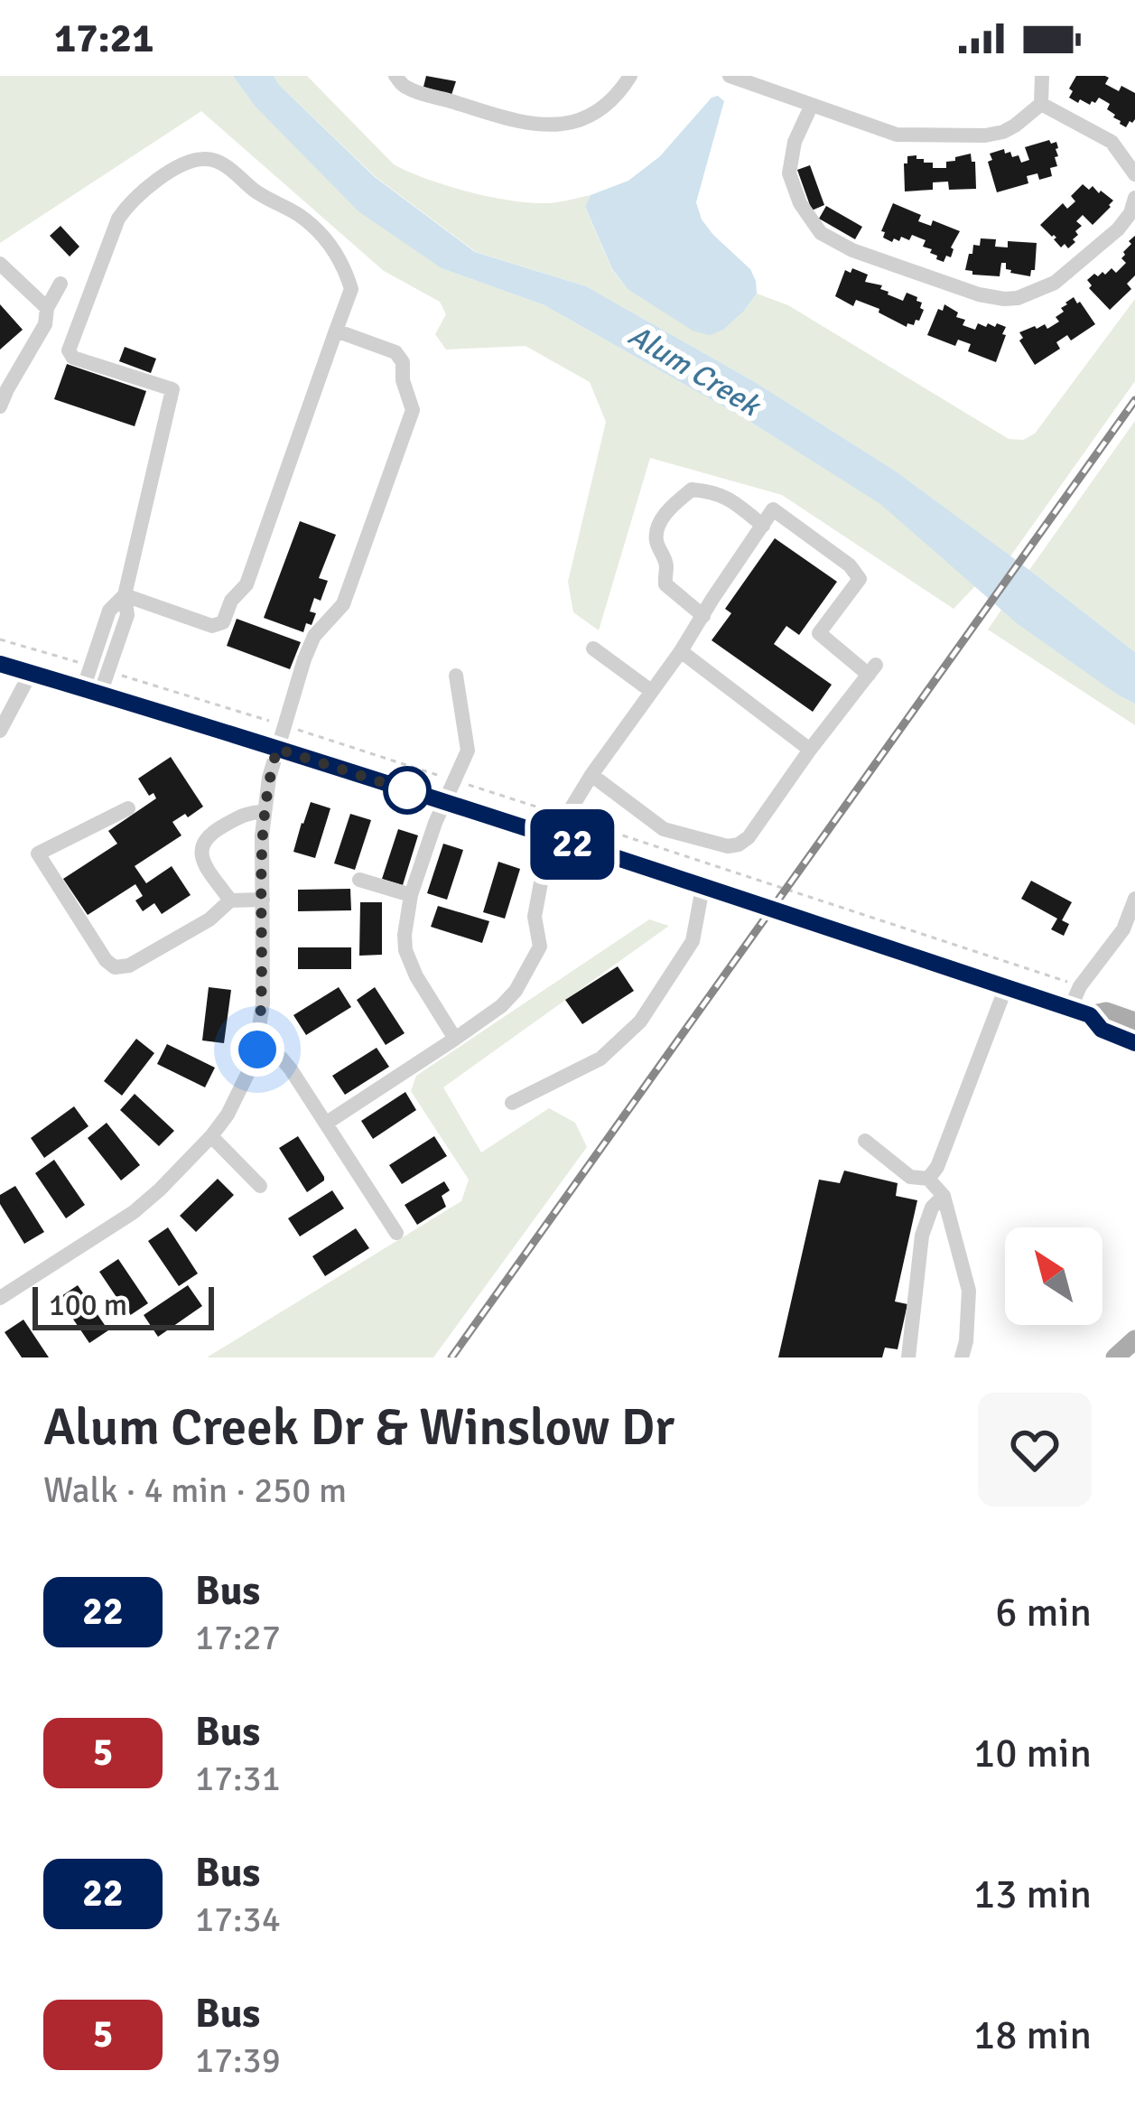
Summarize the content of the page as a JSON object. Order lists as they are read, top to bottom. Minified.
{"water":["Alum Creek"],"lines":["bus line 22"],"scale_bar":"100 m","north":"top left","page":{"status":"17:21","on_map":"22","scale":"100 m","heading":["Alum Creek Dr & Winslow Dr","Walk · 4 min · 250 m"],"list":[{"mark":"22","name":"Bus","note":"17:27","value":"6 min"},{"mark":"5","name":"Bus","note":"17:31","value":"10 min"},{"mark":"22","name":"Bus","note":"17:34","value":"13 min"},{"mark":"5","name":"Bus","note":"17:39","value":"18 min"}]}}
